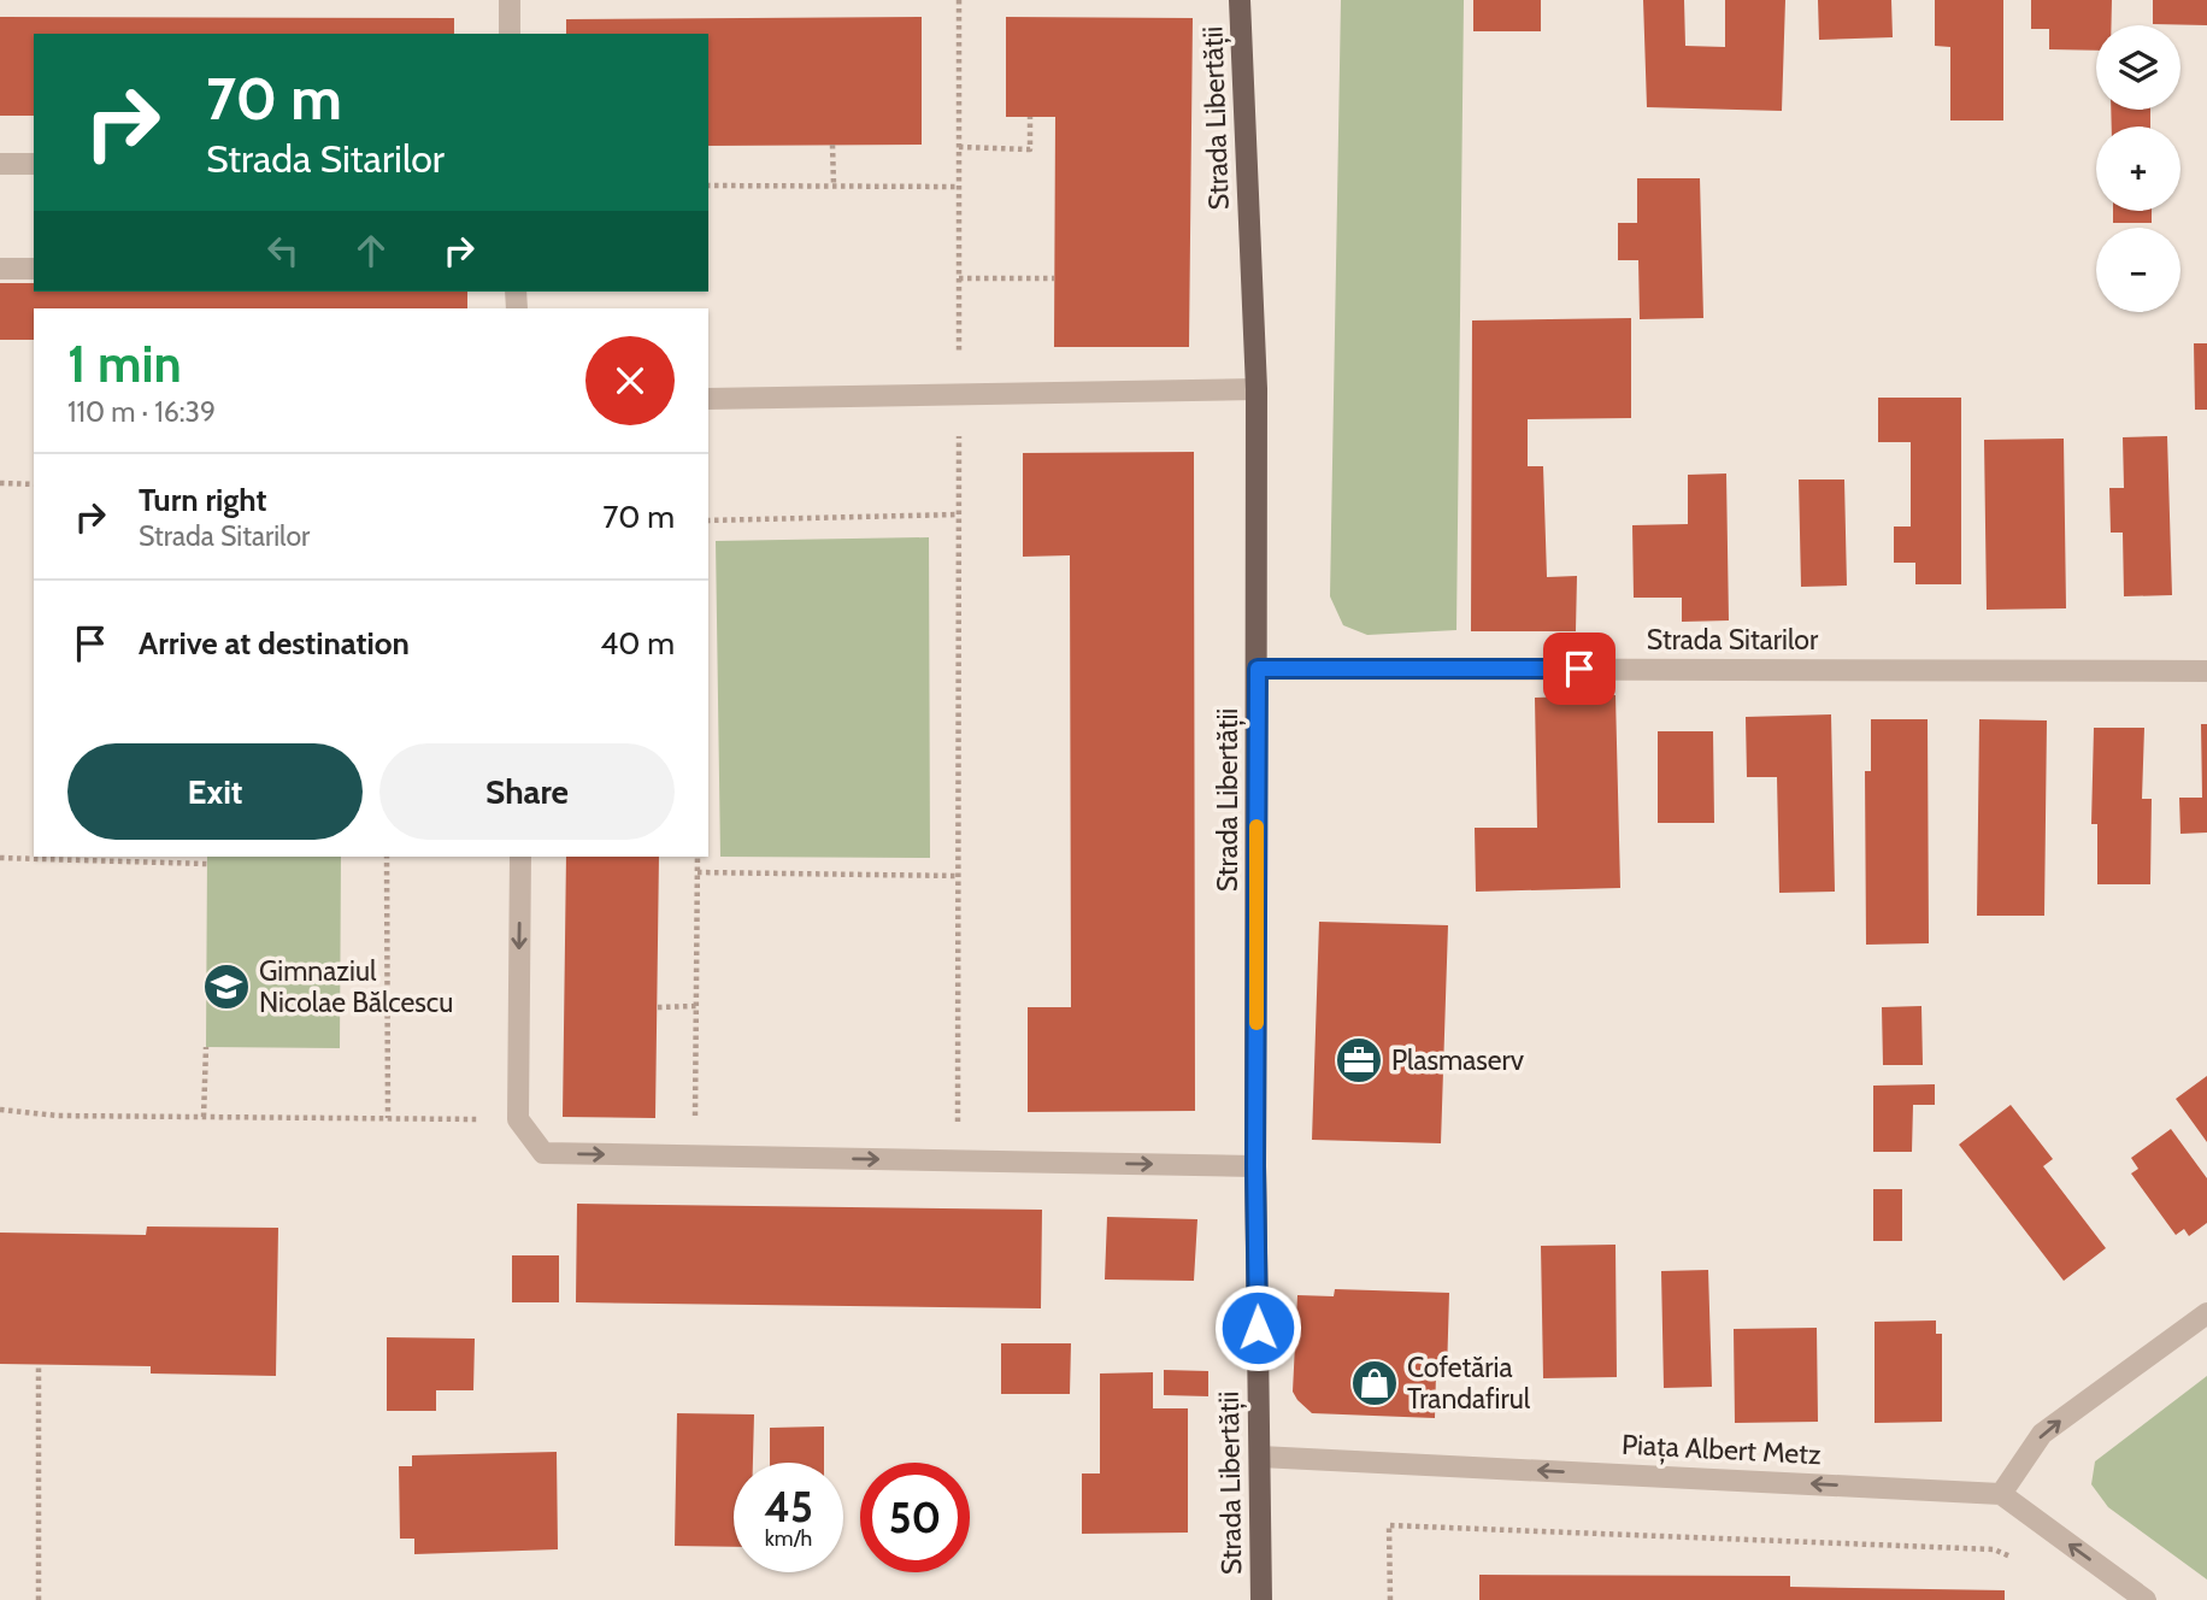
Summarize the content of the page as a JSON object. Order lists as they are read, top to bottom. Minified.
{"streets":{"main road":["Strada Libertății"],"street":["Strada Sitarilor","Piața Albert Metz"]},"crossings":[["Strada Libertății","Strada Sitarilor"],["Strada Libertății","Piața Albert Metz"]],"one_way":["Piața Albert Metz"],"places":{"school or university":["Gimnaziul Nicolae Bălcescu"],"office":["Plasmaserv"],"shop":["Cofetăria Trandafirul"]},"page":{"map_buttons":["+","−"],"turn":["70 m","Strada Sitarilor"],"heading":["1 min","110 m · 16:39"],"list":[{"name":"Turn right","note":"Strada Sitarilor","value":"70 m"},{"name":"Arrive at destination","value":"40 m"}],"buttons":["Exit","Share"],"speed":"45 km/h","limit":"50"}}
